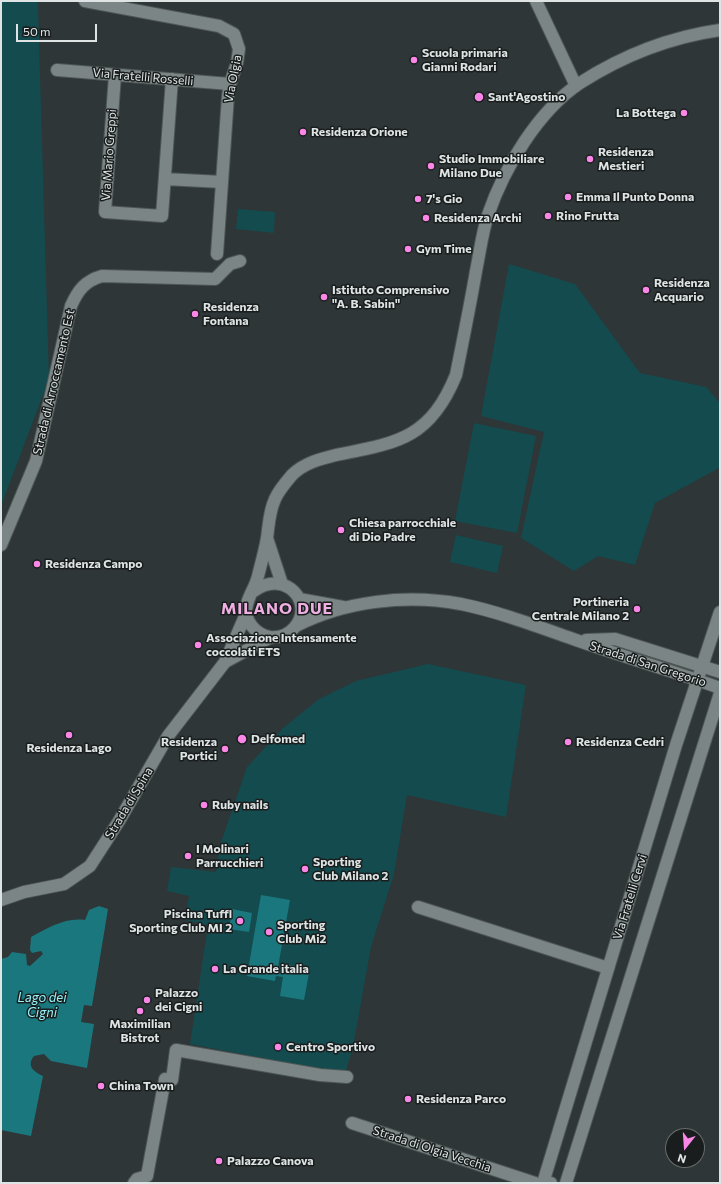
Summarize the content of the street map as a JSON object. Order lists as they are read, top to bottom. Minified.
{"streets":{"street":["Via Fratelli Rosselli","Via Olgia","Via Mario Greppi","Strada di Arroccamento Est","Strada di San Gregorio","Strada di Spina","Via Fratelli Cervi","Strada di Olgia Vecchia"]},"crossings":[["Via Fratelli Rosselli","Via Olgia"],["Via Fratelli Rosselli","Via Mario Greppi"],["Strada di San Gregorio","Via Fratelli Cervi"]],"districts":["MILANO DUE"],"water":["Lago dei Cigni"],"places":["Scuola primaria Gianni Rodari","Sant'Agostino","La Bottega","Residenza Orione","Residenza Mestieri","Studio Immobiliare Milano Due","Emma Il Punto Donna","7's Gio","Rino Frutta","Residenza Archi","Gym Time","Residenza Acquario","Istituto Comprensivo \"A. B. Sabin\"","Residenza Fontana","Chiesa parrocchiale di Dio Padre","Residenza Campo","Portineria Centrale Milano 2","Associazione Intensamente coccolati ETS","Residenza Lago","Delfomed","Residenza Cedri","Residenza Portici","Ruby nails","I Molinari Parrucchieri","Sporting Club Milano 2","Piscina Tuffi Sporting Club MI 2","Sporting Club Mi2","La Grande italia","Palazzo dei Cigni","Maximilian Bistrot","Centro Sportivo","China Town","Residenza Parco","Palazzo Canova"],"scale_bar":"50 m","north":"bottom"}
